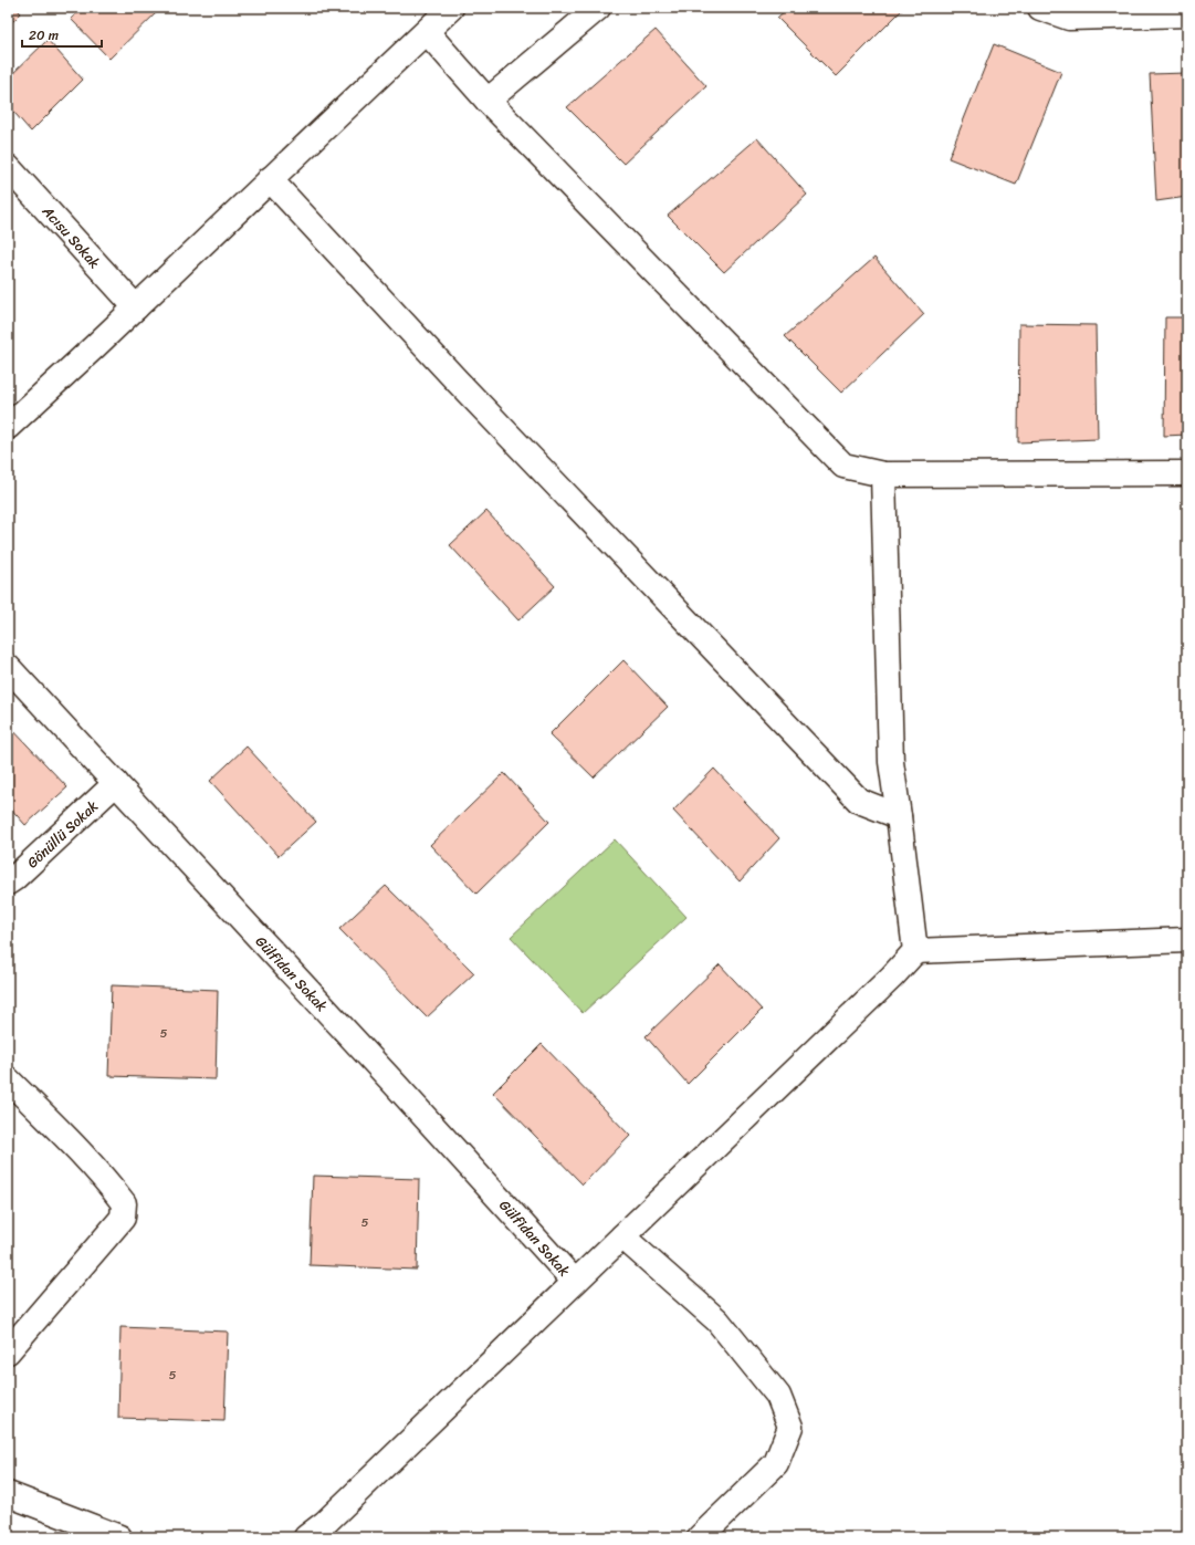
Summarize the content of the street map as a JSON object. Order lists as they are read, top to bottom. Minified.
{"streets":{"street":["Acısu Sokak","Gönüllü Sokak","Gülfidan Sokak"]},"crossings":[["Gönüllü Sokak","Gülfidan Sokak"]],"house_numbers":["5","5","5"],"scale_bar":"20 m"}
